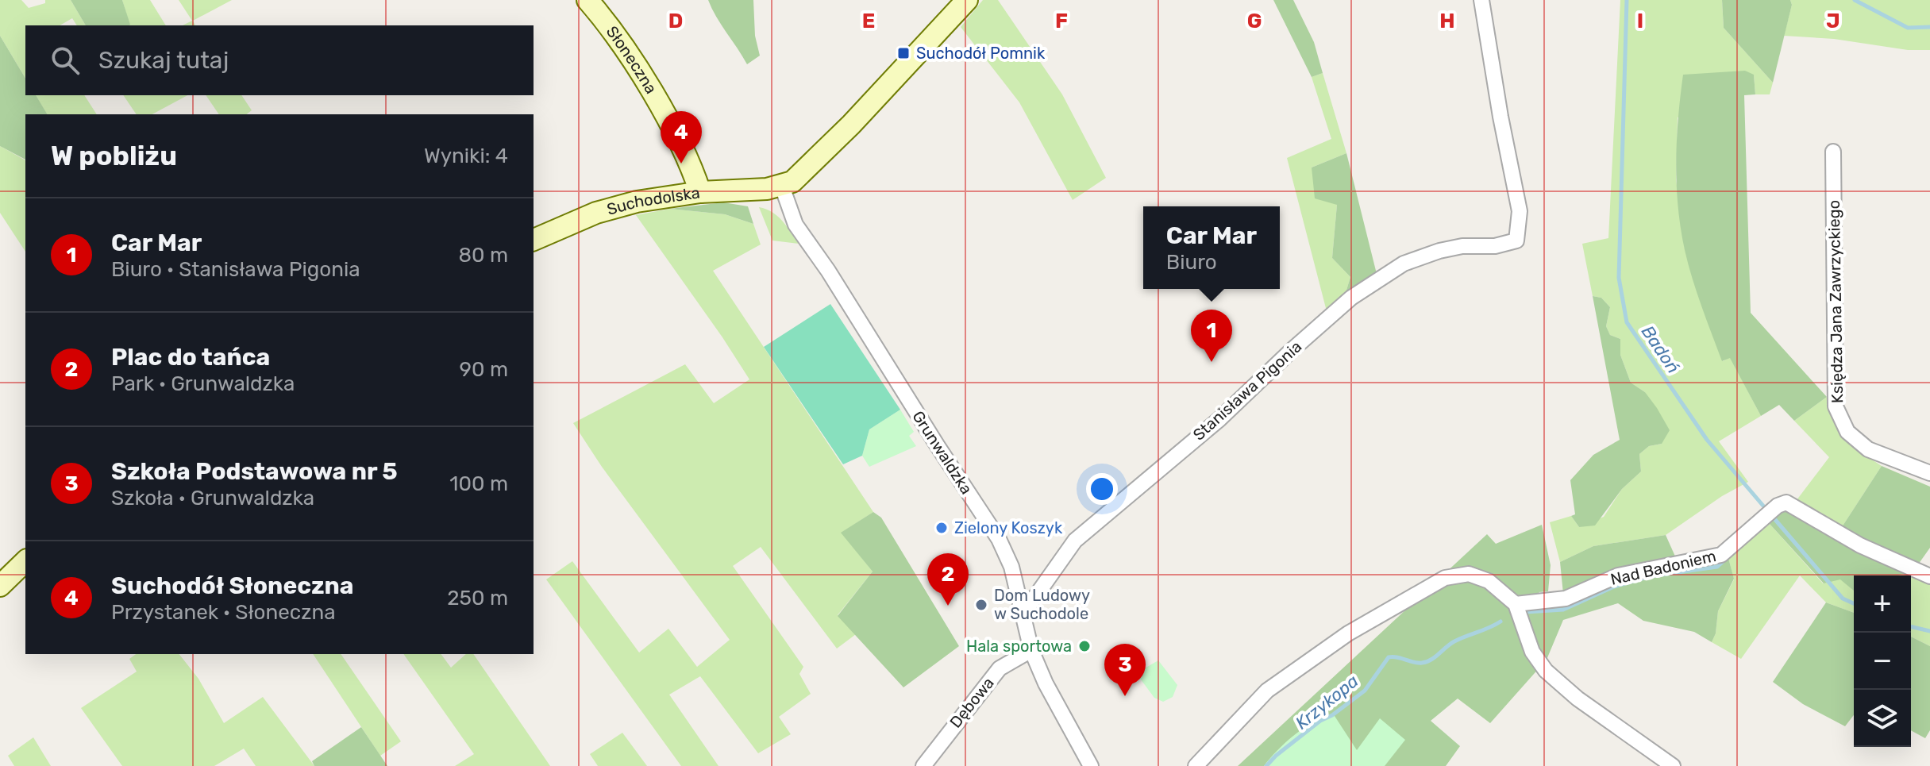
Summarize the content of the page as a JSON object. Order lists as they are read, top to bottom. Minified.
{"streets":{"street":["Słoneczna","Suchodolska","Księdza Jana Zawrzyckiego","Stanisława Pigonia","Grunwaldzka","Nad Badoniem","Dębowa"]},"crossings":[["Słoneczna","Suchodolska"],["Suchodolska","Grunwaldzka"],["Stanisława Pigonia","Grunwaldzka"],["Grunwaldzka","Dębowa"]],"water":["Badoń","Krzykopa"],"places":{"transit":["Suchodół Pomnik"],"other":["Zielony Koszyk","Dom Ludowy w Suchodole","Hala sportowa"]},"page":{"search":"Szukaj tutaj","pins":["4","1","2","3"],"heading":["W pobliżu","Wyniki: 4"],"list":[{"mark":"1","name":"Car Mar","note":"Biuro · Stanisława Pigonia","value":"80 m"},{"mark":"2","name":"Plac do tańca","note":"Park · Grunwaldzka","value":"90 m"},{"mark":"3","name":"Szkoła Podstawowa nr 5","note":"Szkoła · Grunwaldzka","value":"100 m"},{"mark":"4","name":"Suchodół Słoneczna","note":"Przystanek · Słoneczna","value":"250 m"}],"popup":["Car Mar","Biuro"],"map_buttons":["+","−"]},"grid":{"columns":["D","E","F","G","H","I","J"]}}
